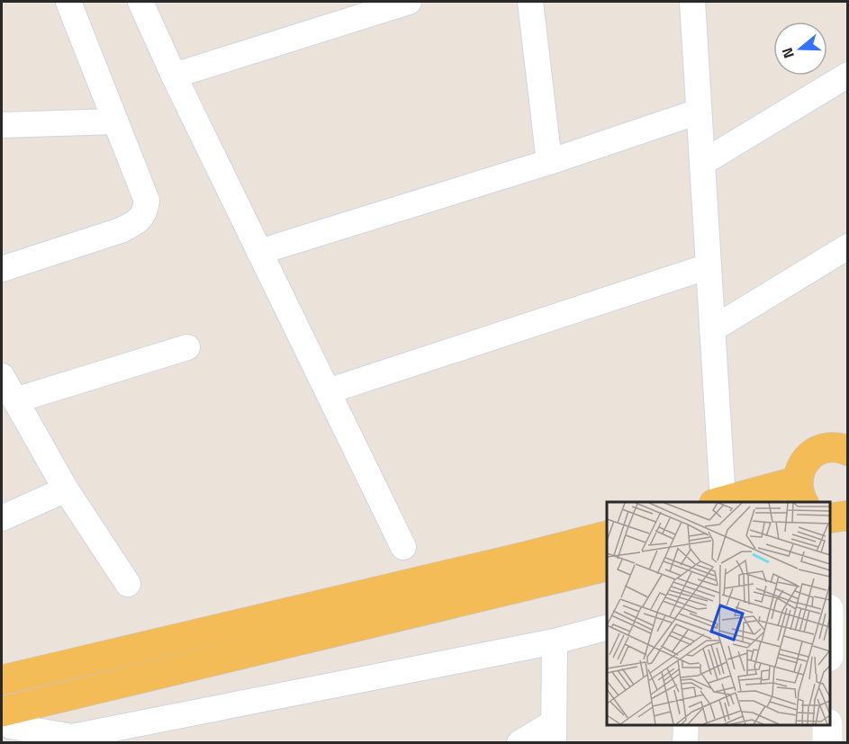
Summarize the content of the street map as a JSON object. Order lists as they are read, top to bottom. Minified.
{"north":"left"}
